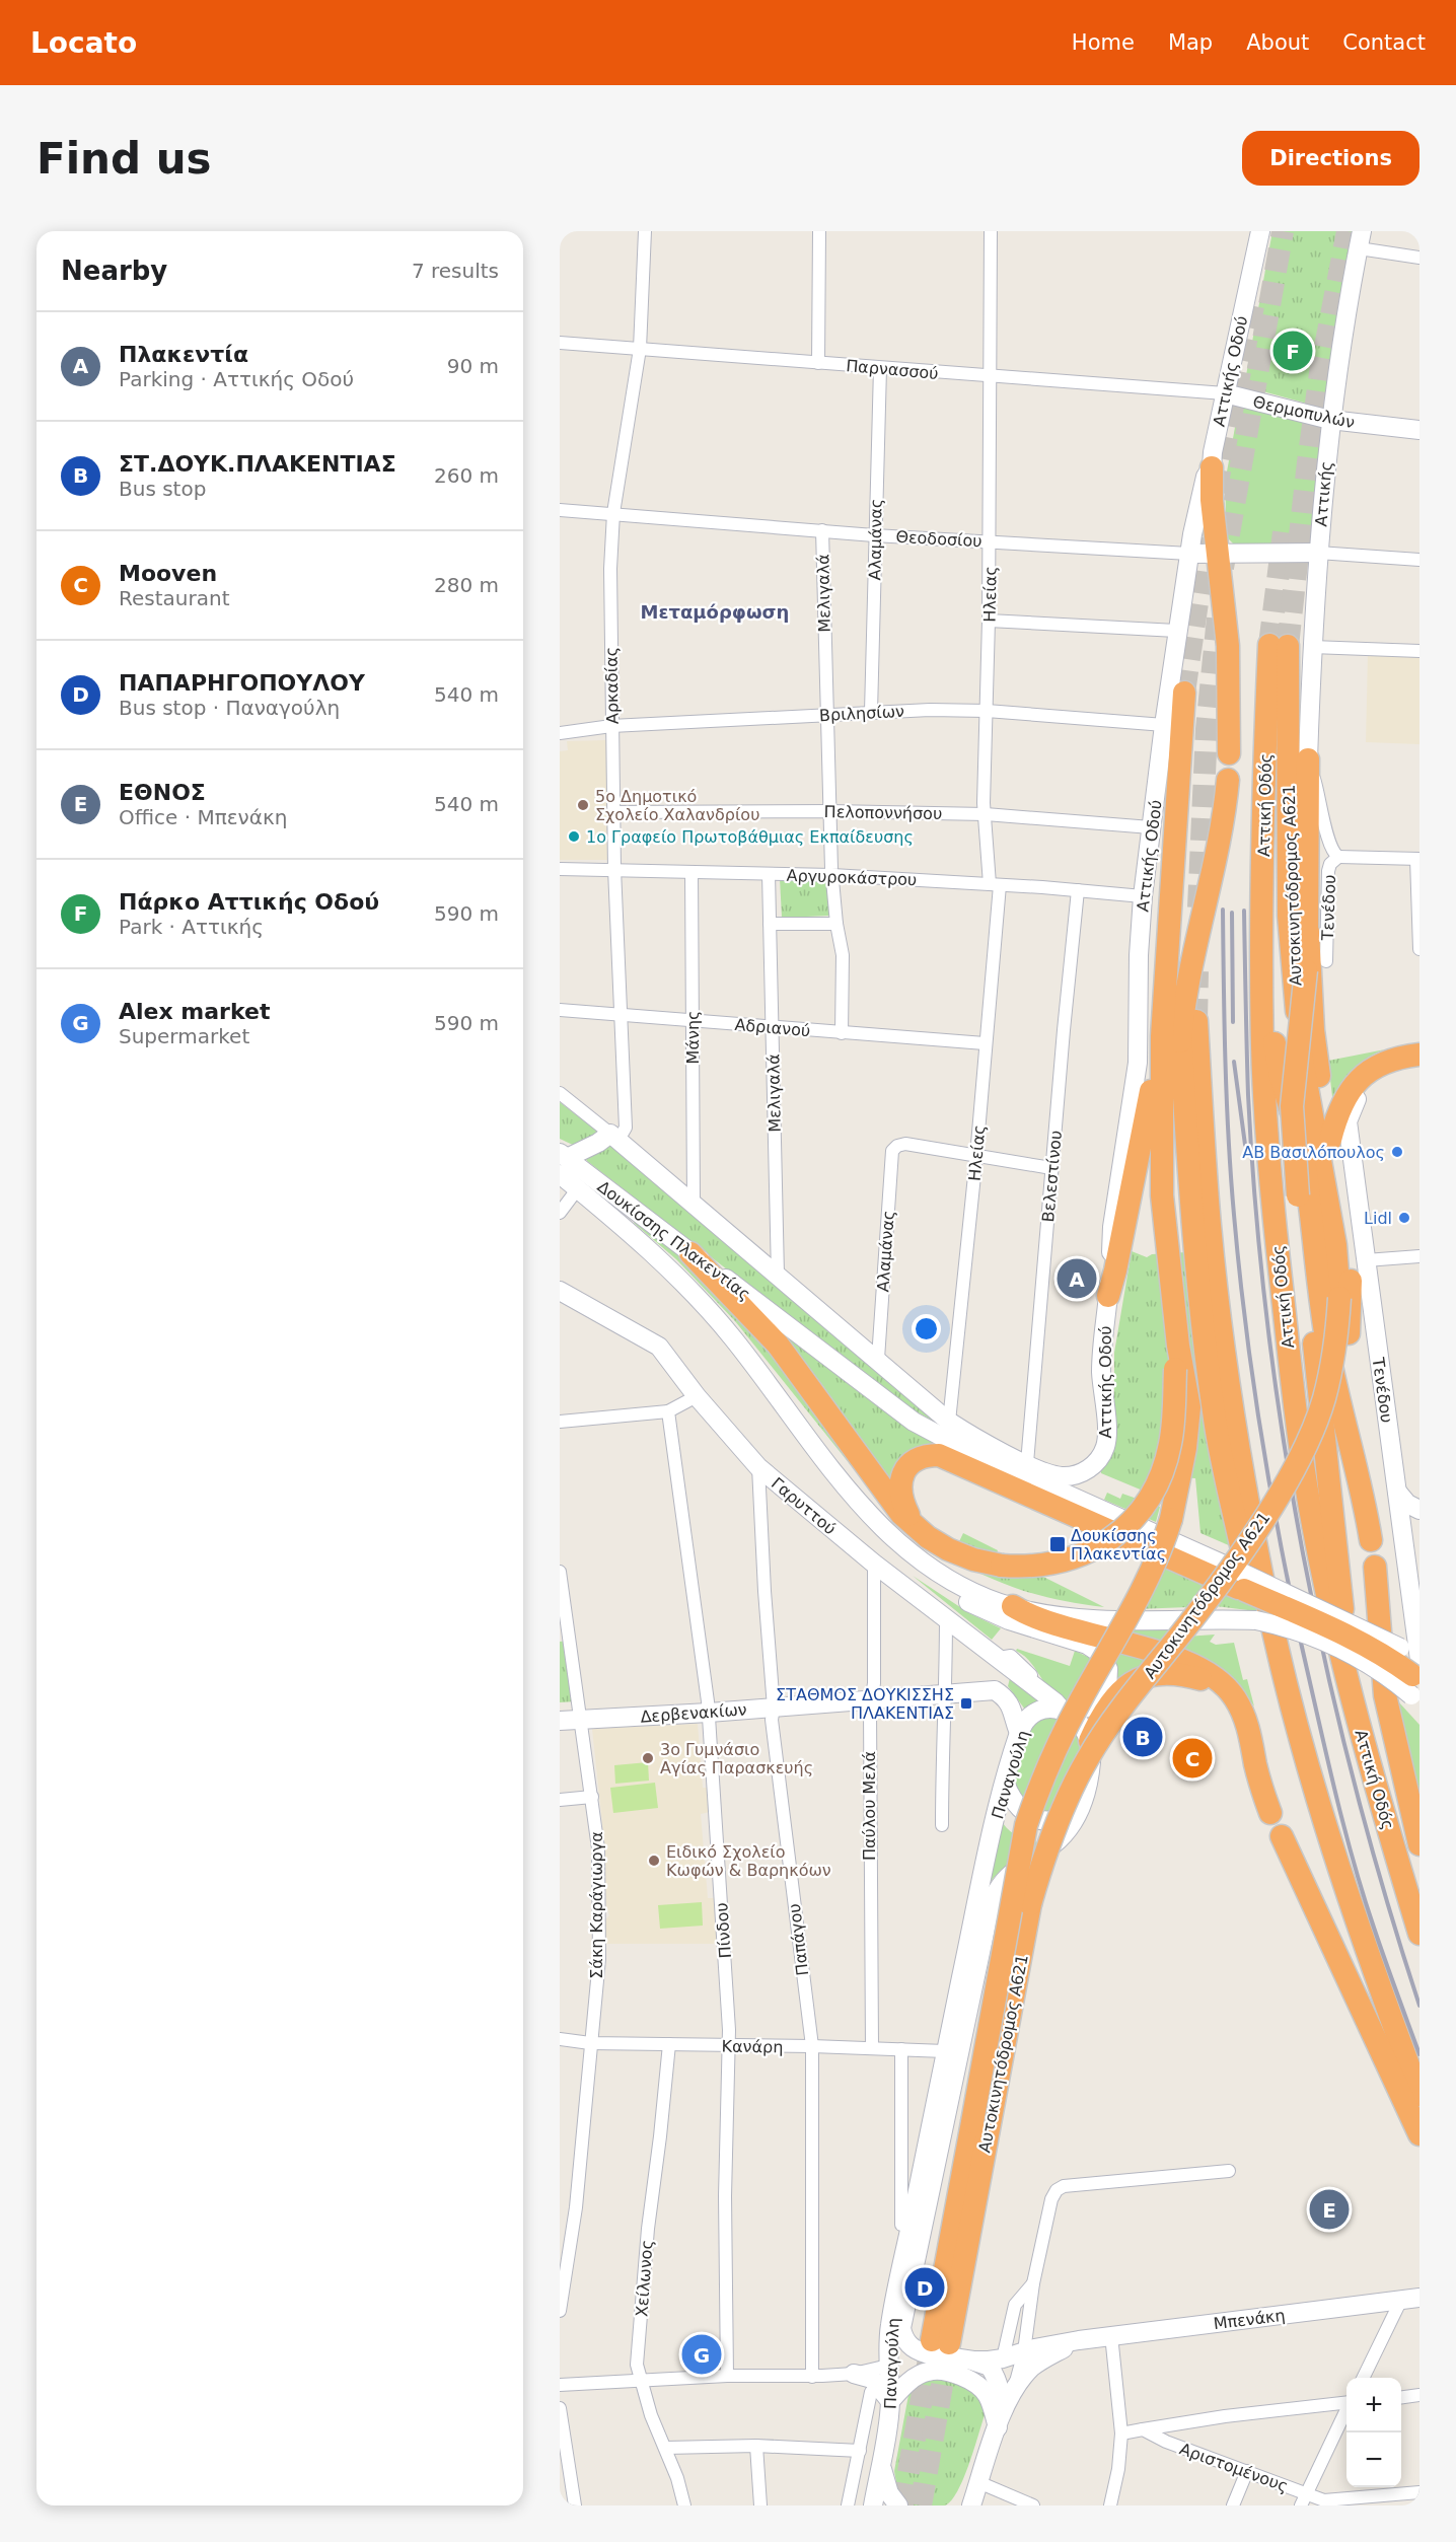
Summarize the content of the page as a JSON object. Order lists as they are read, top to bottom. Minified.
{"streets":{"highway":["Αττική Οδός","Αυτοκινητόδρομος Α621"],"main road":["Αττικής Οδού","Θερμοπυλών","Αττικής","Θεοδοσίου","Τενέδου","Δουκίσσης Πλακεντίας","Γαρυττού","Δερβενακίων","Παναγούλη","Μπενάκη"],"street":["Παρνασσού","Αλαμάνας","Μελιγαλά","Ηλείας","Αρκαδίας","Βριλησίων","Πελοποννήσου","Αργυροκάστρου","Αδριανού","Μάνης","Βελεστίνου","Παύλου Μελά","Σάκη Καράγιωργα","Πίνδου","Παπάγου","Κανάρη","Χείλωνος","Αριστομένους"]},"crossings":[["Παρνασσού","Αττικής Οδού"],["Παρνασσού","Θερμοπυλών"],["Παρνασσού","Αλαμάνας"],["Παρνασσού","Ηλείας"],["Παρνασσού","Αρκαδίας"],["Αττικής Οδού","Θερμοπυλών"],["Αττικής Οδού","Θεοδοσίου"],["Αττικής Οδού","Βριλησίων"],["Αττικής Οδού","Πελοποννήσου"],["Αττικής Οδού","Αργυροκάστρου"],["Αττικής Οδού","Βελεστίνου"],["Θερμοπυλών","Αττικής"],["Αττικής","Θεοδοσίου"],["Θεοδοσίου","Αλαμάνας"],["Θεοδοσίου","Μελιγαλά"],["Θεοδοσίου","Ηλείας"],["Θεοδοσίου","Αρκαδίας"],["Αλαμάνας","Ηλείας"],["Αλαμάνας","Βριλησίων"],["Μελιγαλά","Βριλησίων"],["Μελιγαλά","Πελοποννήσου"],["Μελιγαλά","Αργυροκάστρου"],["Μελιγαλά","Αδριανού"],["Ηλείας","Βριλησίων"],["Ηλείας","Πελοποννήσου"],["Ηλείας","Αργυροκάστρου"],["Ηλείας","Αδριανού"],["Αρκαδίας","Βριλησίων"],["Αρκαδίας","Πελοποννήσου"],["Αρκαδίας","Αργυροκάστρου"],["Αρκαδίας","Αδριανού"],["Αττική Οδός","Αυτοκινητόδρομος Α621"],["Αργυροκάστρου","Μάνης"],["Αργυροκάστρου","Βελεστίνου"],["Αυτοκινητόδρομος Α621","Παναγούλη"],["Τενέδου","Δουκίσσης Πλακεντίας"],["Αδριανού","Μάνης"],["Δουκίσσης Πλακεντίας","Παναγούλη"],["Γαρυττού","Παναγούλη"],["Γαρυττού","Παύλου Μελά"],["Γαρυττού","Παπάγου"],["Δερβενακίων","Παύλου Μελά"],["Δερβενακίων","Σάκη Καράγιωργα"],["Δερβενακίων","Πίνδου"],["Δερβενακίων","Παπάγου"],["Παναγούλη","Κανάρη"],["Παναγούλη","Μπενάκη"],["Παύλου Μελά","Κανάρη"],["Σάκη Καράγιωργα","Κανάρη"],["Πίνδου","Κανάρη"],["Παπάγου","Κανάρη"],["Κανάρη","Χείλωνος"]],"districts":["Μεταμόρφωση"],"places":{"other":["5ο Δημοτικό Σχολείο Χαλανδρίου","1ο Γραφείο Πρωτοβάθμιας Εκπαίδευσης","ΑΒ Βασιλόπουλος","Lidl","3ο Γυμνάσιο Αγίας Παρασκευής","Ειδικό Σχολείο Κωφών & Βαρηκόων"],"transit":["Δουκίσσης Πλακεντίας","ΣΤΑΘΜΟΣ ΔΟΥΚΙΣΣΗΣ ΠΛΑΚΕΝΤΙΑΣ"]},"page":{"header":"Locato","nav":["Home","Map","About","Contact"],"buttons":"Directions","title":"Find us","heading":["Nearby","7 results"],"list":[{"mark":"A","name":"Πλακεντία","note":"Parking · Αττικής Οδού","value":"90 m"},{"mark":"B","name":"ΣΤ.ΔΟΥΚ.ΠΛΑΚΕΝΤΙΑΣ","note":"Bus stop","value":"260 m"},{"mark":"C","name":"Mooven","note":"Restaurant","value":"280 m"},{"mark":"D","name":"ΠΑΠΑΡΗΓΟΠΟΥΛΟΥ","note":"Bus stop · Παναγούλη","value":"540 m"},{"mark":"E","name":"ΕΘΝΟΣ","note":"Office · Μπενάκη","value":"540 m"},{"mark":"F","name":"Πάρκο Αττικής Οδού","note":"Park · Αττικής","value":"590 m"},{"mark":"G","name":"Alex market","note":"Supermarket","value":"590 m"}],"pins":["F","A","B","C","E","D","G"],"map_buttons":["+","−"]}}
